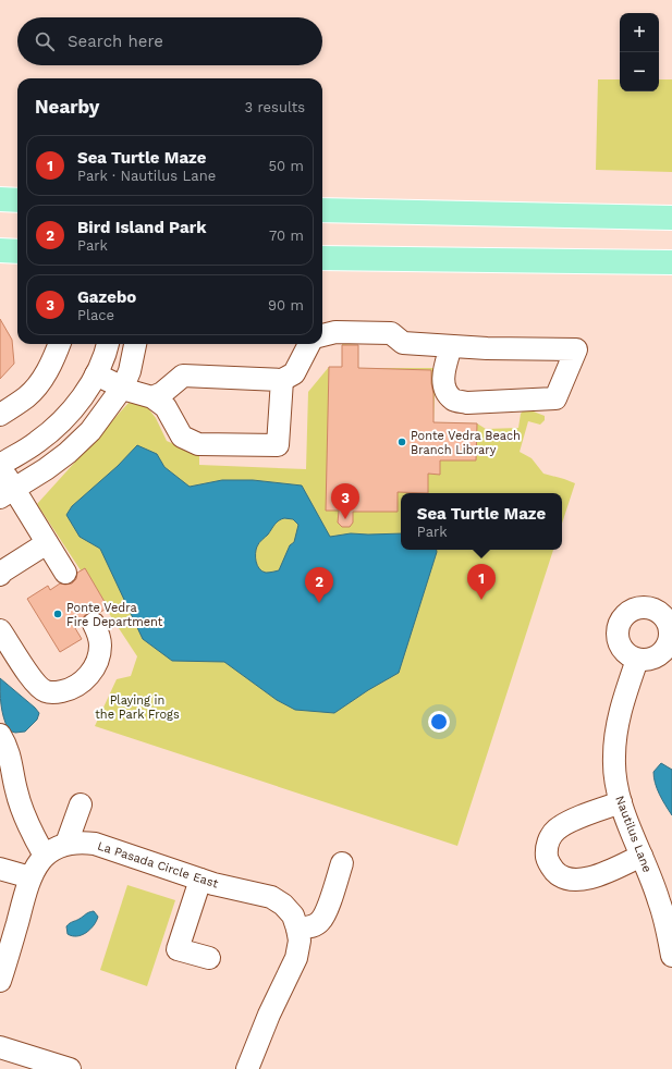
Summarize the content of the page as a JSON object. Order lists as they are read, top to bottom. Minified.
{"streets":{"street":["Nautilus Lane","La Pasada Circle East"]},"parks":["Playing in the Park Frogs"],"places":["Ponte Vedra Beach Branch Library","Ponte Vedra Fire Department"],"page":{"map_buttons":["+","−"],"search":"Search here","heading":["Nearby","3 results"],"list":[{"mark":"1","name":"Sea Turtle Maze","note":"Park · Nautilus Lane","value":"50 m"},{"mark":"2","name":"Bird Island Park","note":"Park","value":"70 m"},{"mark":"3","name":"Gazebo","note":"Place","value":"90 m"}],"pins":["3","1","2"],"popup":["Sea Turtle Maze","Park"]}}
